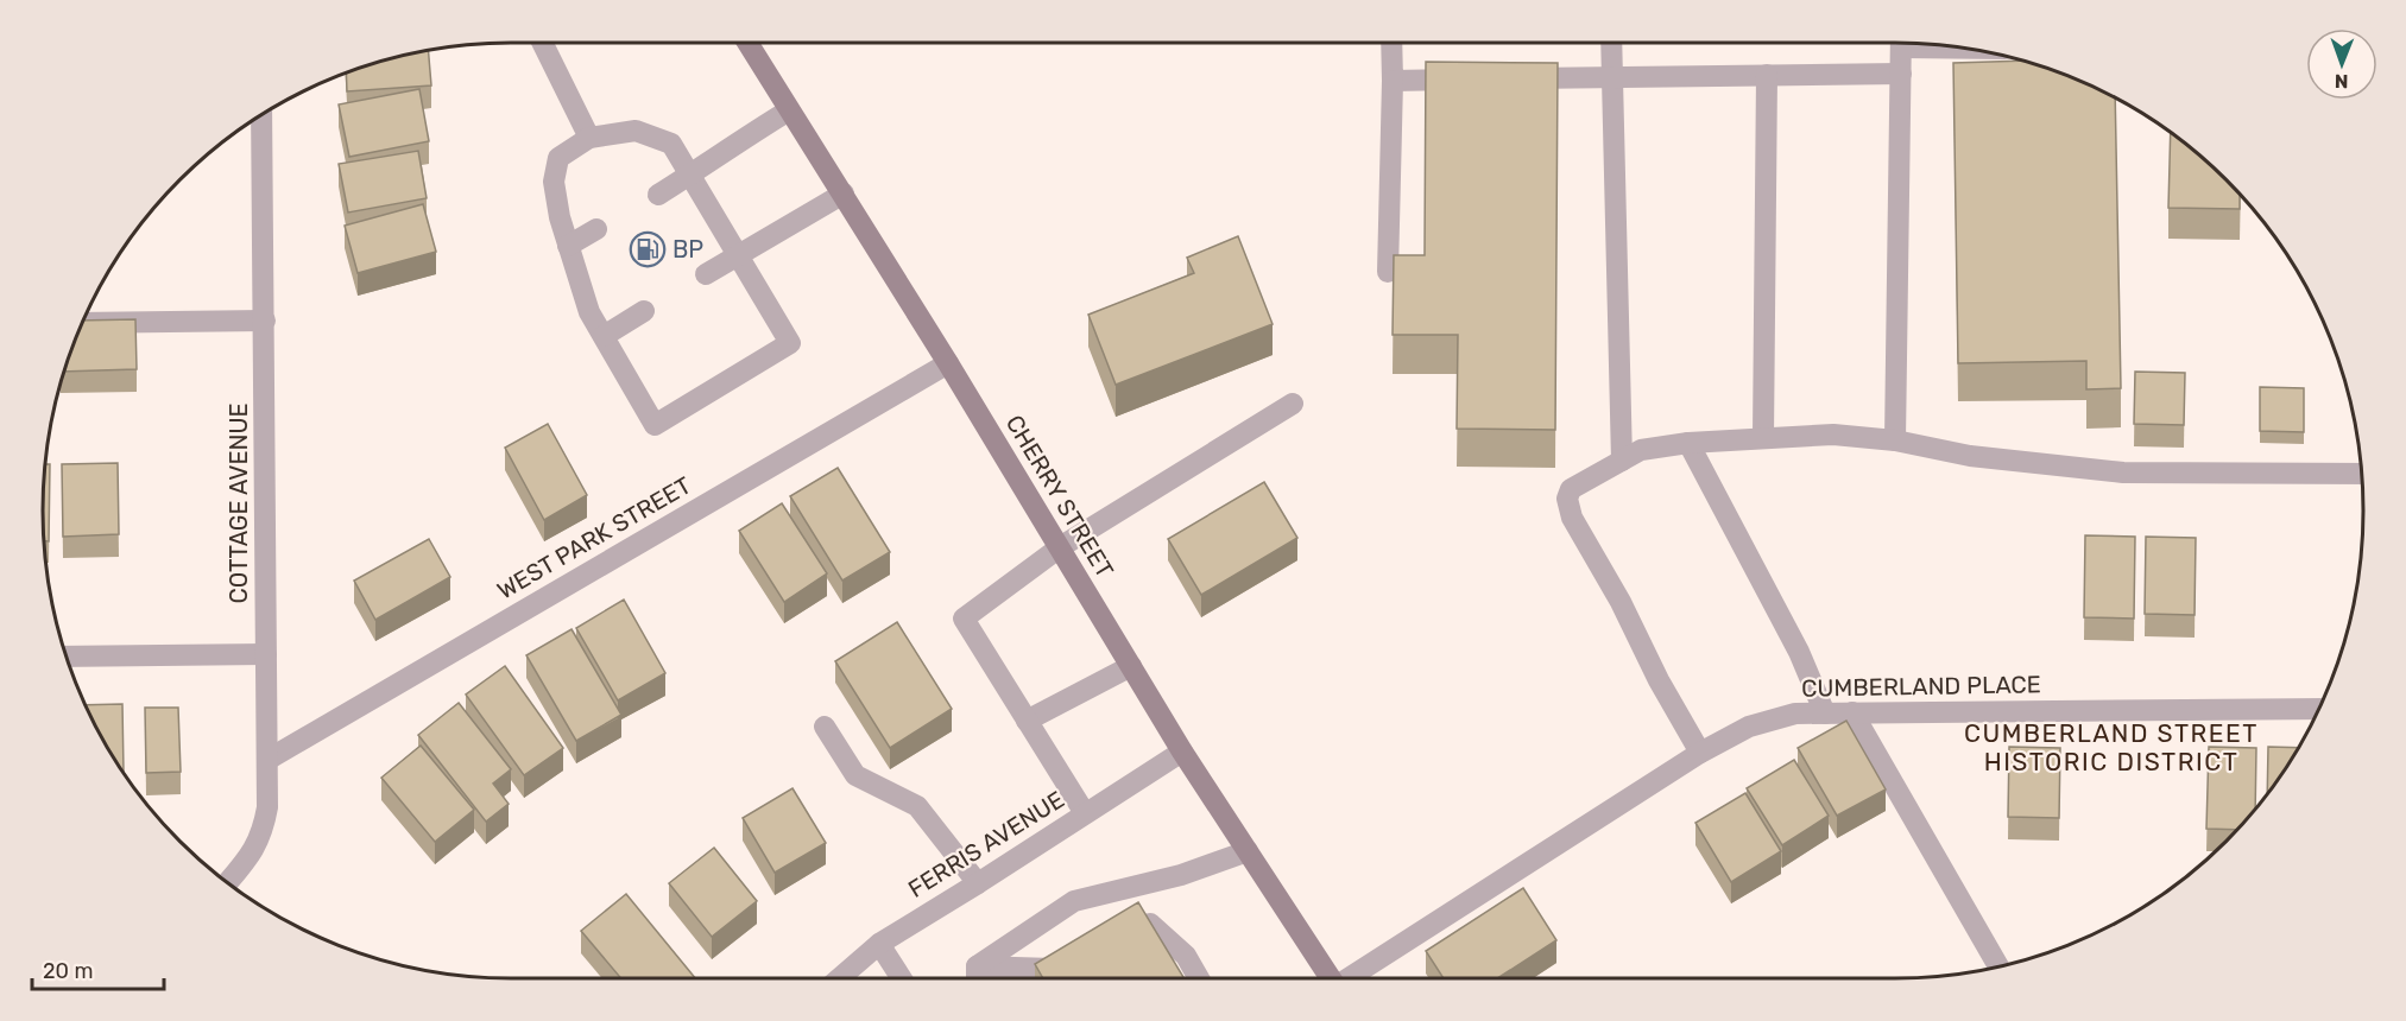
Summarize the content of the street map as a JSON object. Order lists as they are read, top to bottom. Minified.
{"streets":{"main road":["CHERRY STREET"],"street":["COTTAGE AVENUE","WEST PARK STREET","CUMBERLAND PLACE","FERRIS AVENUE"]},"crossings":[["CHERRY STREET","WEST PARK STREET"],["CHERRY STREET","FERRIS AVENUE"],["COTTAGE AVENUE","WEST PARK STREET"]],"districts":["CUMBERLAND STREET HISTORIC DISTRICT"],"places":{"fuel station":["BP"]},"scale_bar":"20 m","north":"bottom"}
